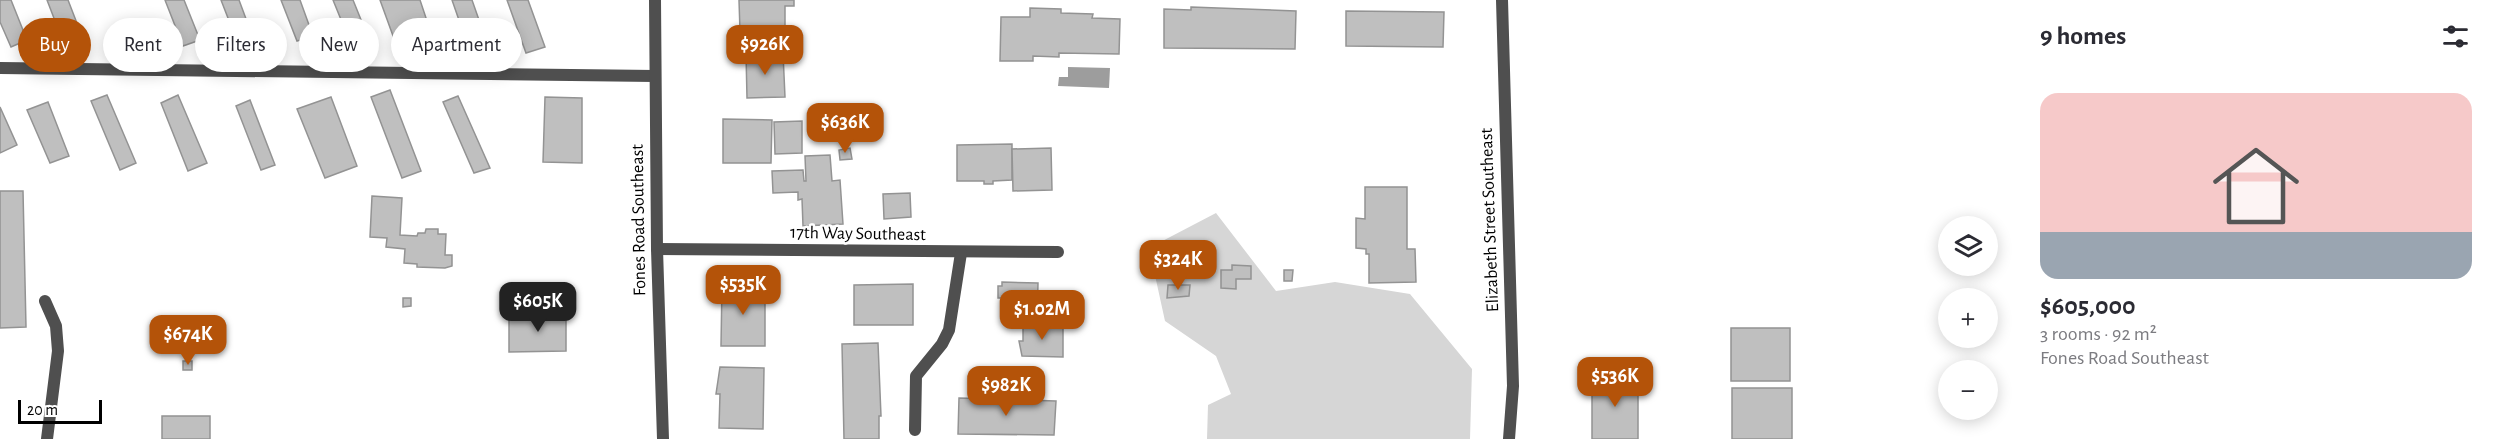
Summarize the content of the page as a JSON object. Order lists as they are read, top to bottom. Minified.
{"streets":{"street":["Fones Road Southeast","Elizabeth Street Southeast","17th Way Southeast"]},"crossings":[["Fones Road Southeast","17th Way Southeast"]],"scale_bar":"20 m","page":{"heading":"9 homes","chip":["Buy","Rent","Filters","New","Apartment"],"price":["$926K","$636K","$324K","$535K","$605K","$1.02M","$674K","$536K","$982K"],"list":[{"name":"$605,000","note":"3 rooms · 92 m² · Fones Road Southeast"}],"map_buttons":["+","−"],"scale":"20 m"}}
